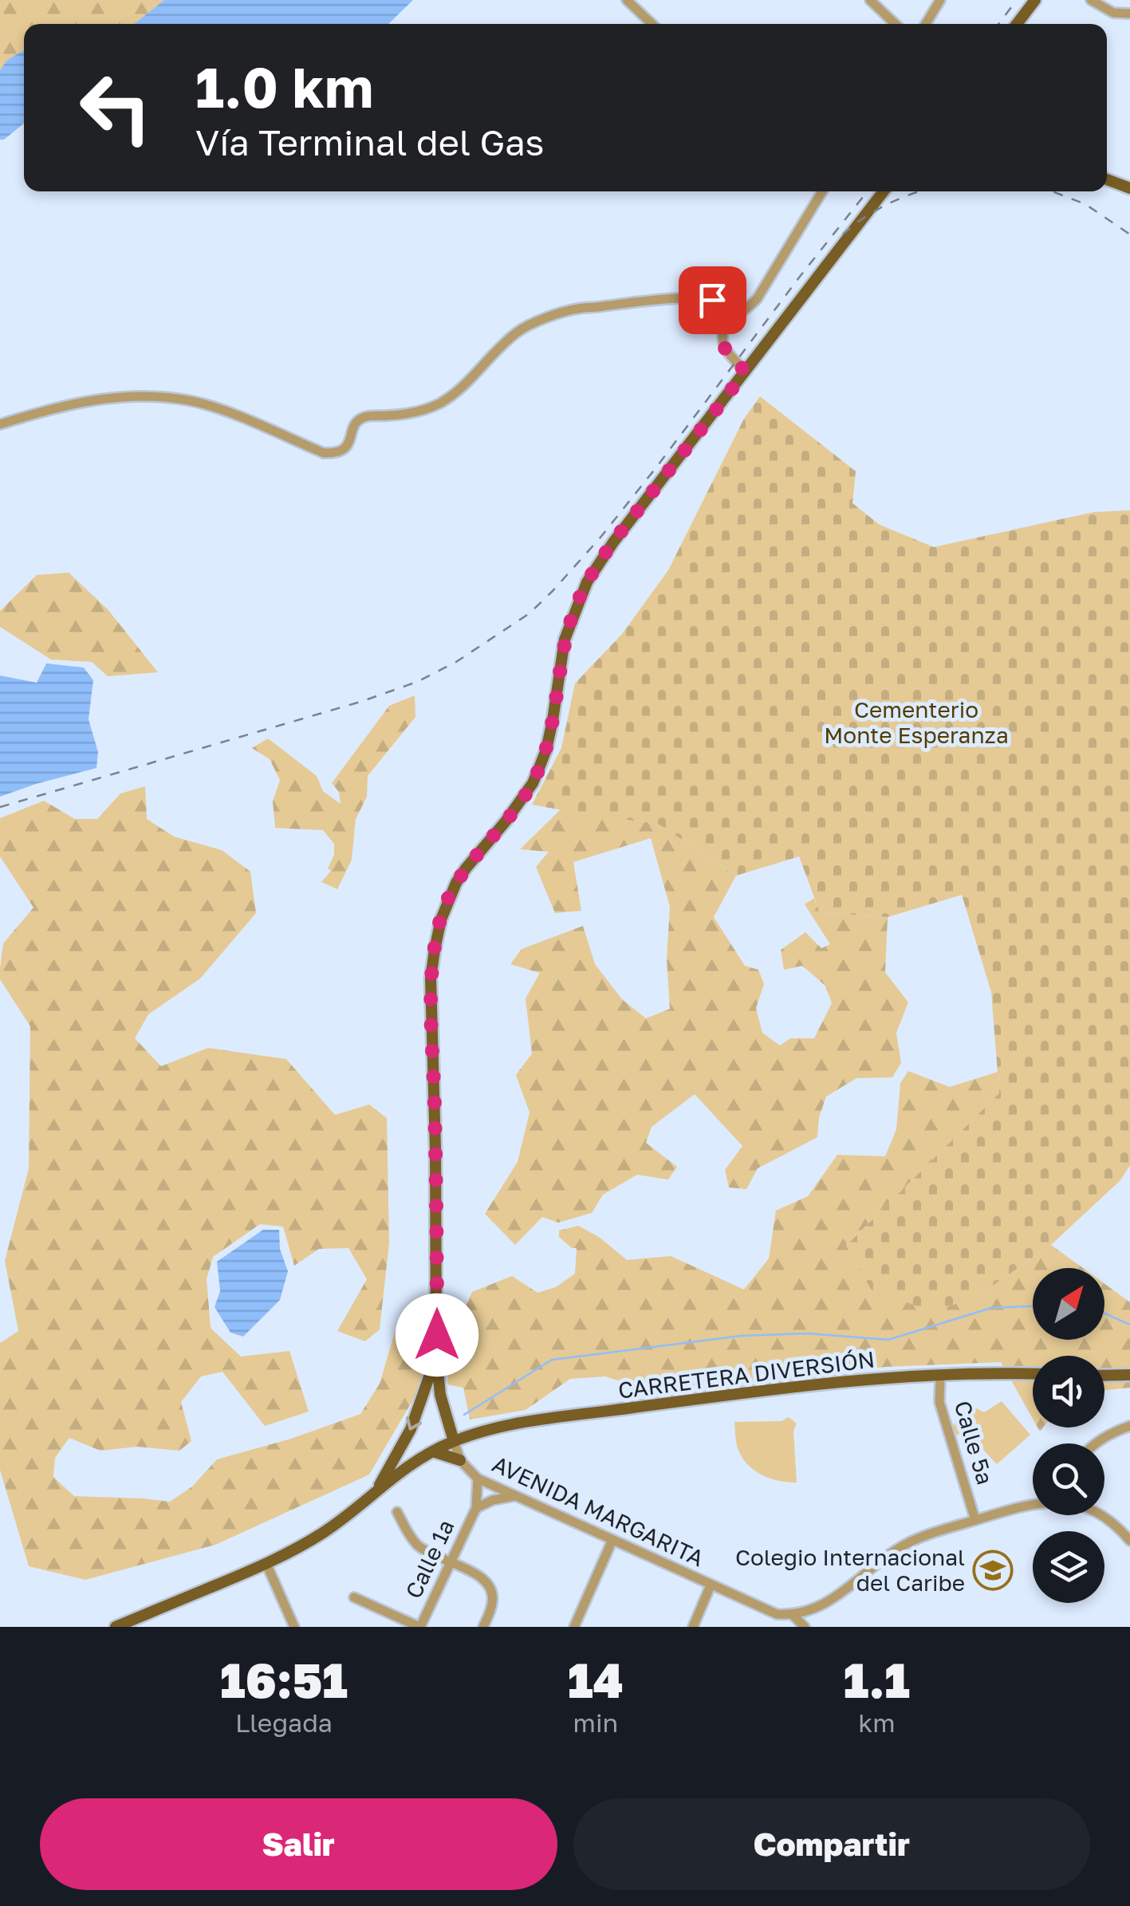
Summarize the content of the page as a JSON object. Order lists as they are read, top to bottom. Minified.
{"streets":{"main road":["CARRETERA DIVERSIÓN"],"street":["Calle 5ª","AVENIDA MARGARITA","Calle 1ª"]},"crossings":[["CARRETERA DIVERSIÓN","Calle 5ª"],["CARRETERA DIVERSIÓN","AVENIDA MARGARITA"]],"parks":["Cementerio Monte Esperanza"],"places":{"school or university":["Colegio Internacional del Caribe"]},"north":"top right","page":{"turn":["1.0 km","Vía Terminal del Gas"],"eta":["16:51","Llegada","14","min","1.1","km"],"buttons":["Salir","Compartir"]}}
